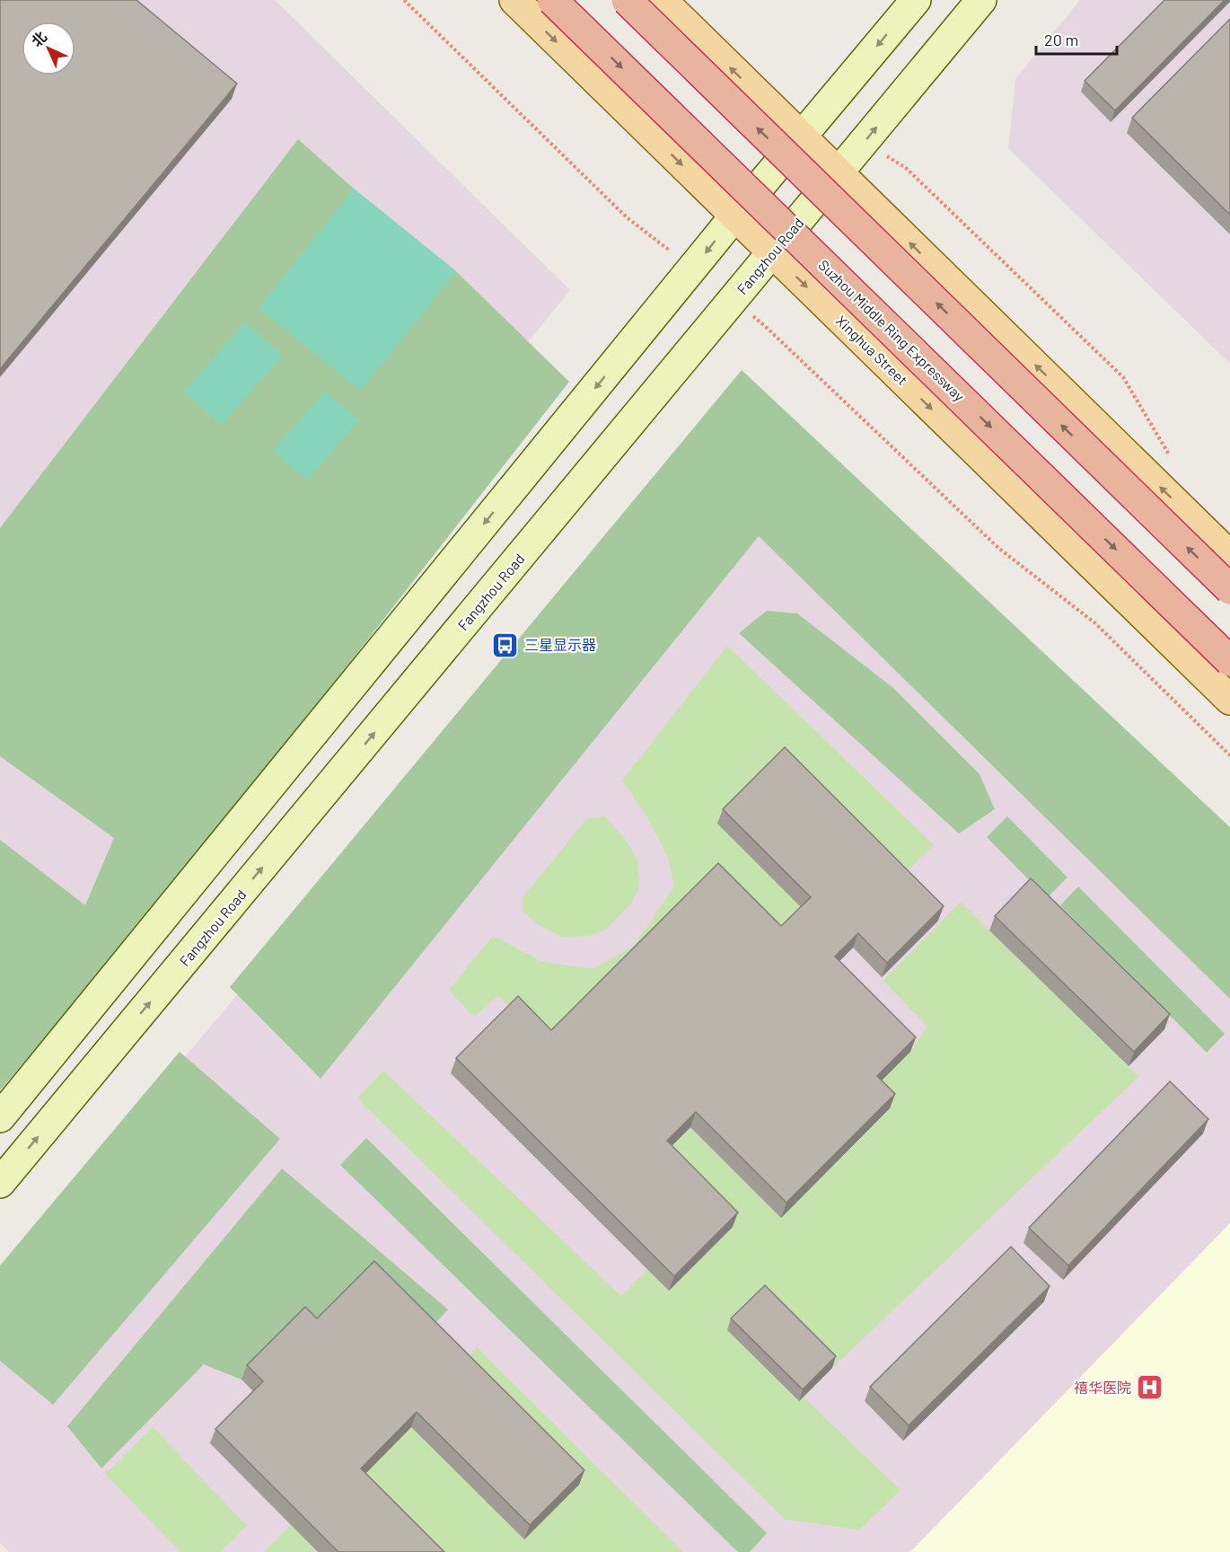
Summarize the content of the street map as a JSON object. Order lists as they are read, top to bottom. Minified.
{"streets":{"highway":["Suzhou Middle Ring Expressway"],"main road":["Fangzhou Road","Xinghua Street"]},"crossings":[["Fangzhou Road","Xinghua Street"]],"places":{"bus stop":["三星显示器"],"hospital":["禧华医院"]},"scale_bar":"20 m","north":"top left"}
